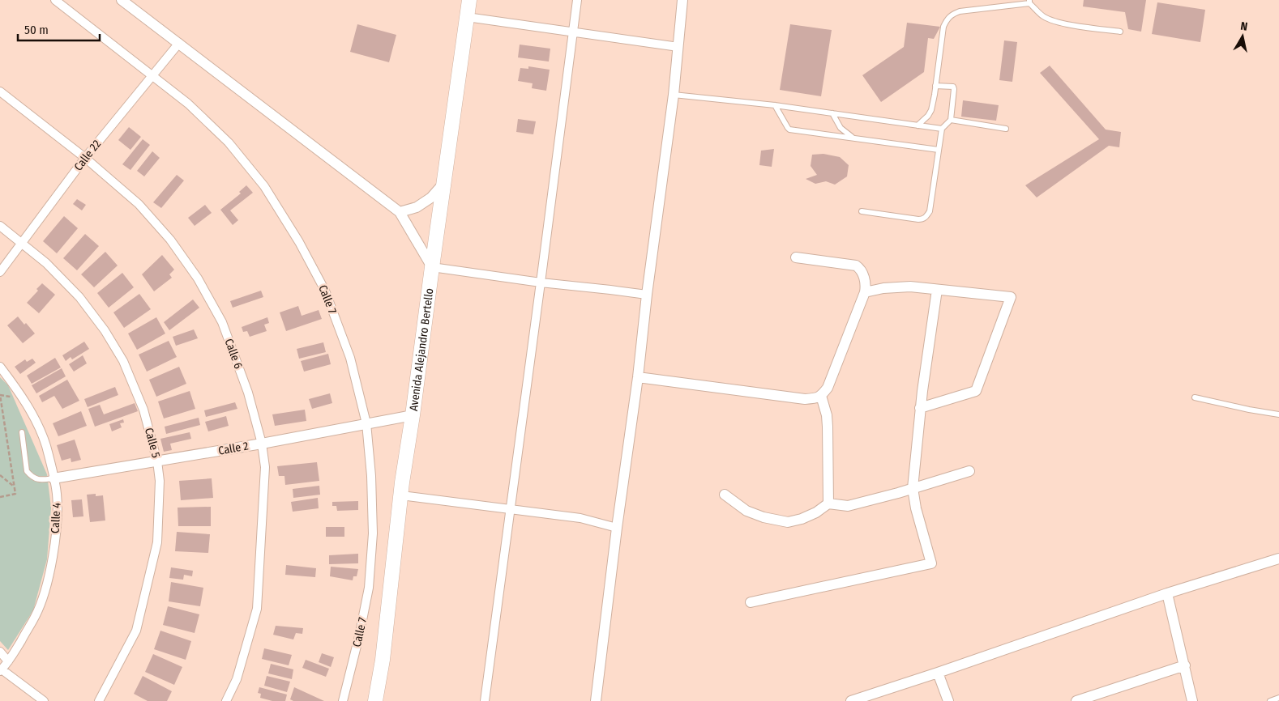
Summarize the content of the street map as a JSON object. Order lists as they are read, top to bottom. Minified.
{"streets":{"main road":["Avenida Alejandro Bertello"],"street":["Calle 22","Calle 7","Calle 6","Calle 5","Calle 2","Calle 4"]},"crossings":[["Calle 22","Calle 7"],["Calle 22","Calle 6"],["Calle 22","Calle 5"],["Calle 7","Calle 2"],["Avenida Alejandro Bertello","Calle 2"],["Calle 6","Calle 2"],["Calle 5","Calle 2"],["Calle 2","Calle 4"]],"scale_bar":"50 m","north":"top"}
